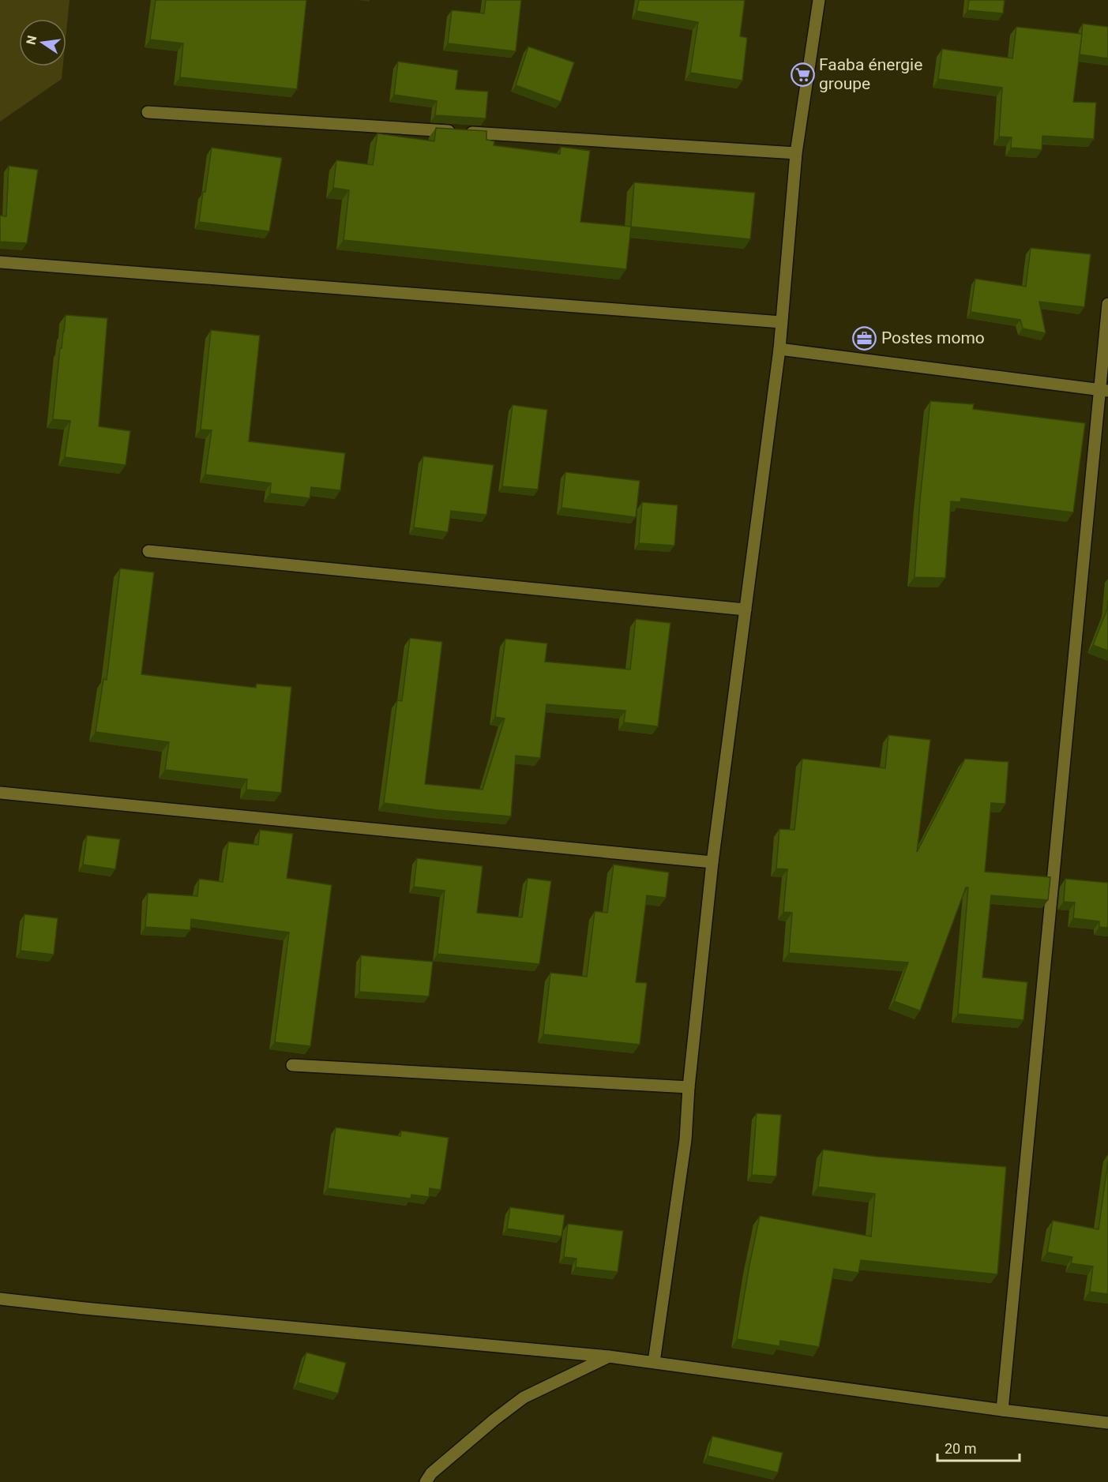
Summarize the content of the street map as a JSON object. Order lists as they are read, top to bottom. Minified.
{"places":{"supermarket":["Faaba énergie groupe"],"office":["Postes momo"]},"scale_bar":"20 m","north":"left"}
